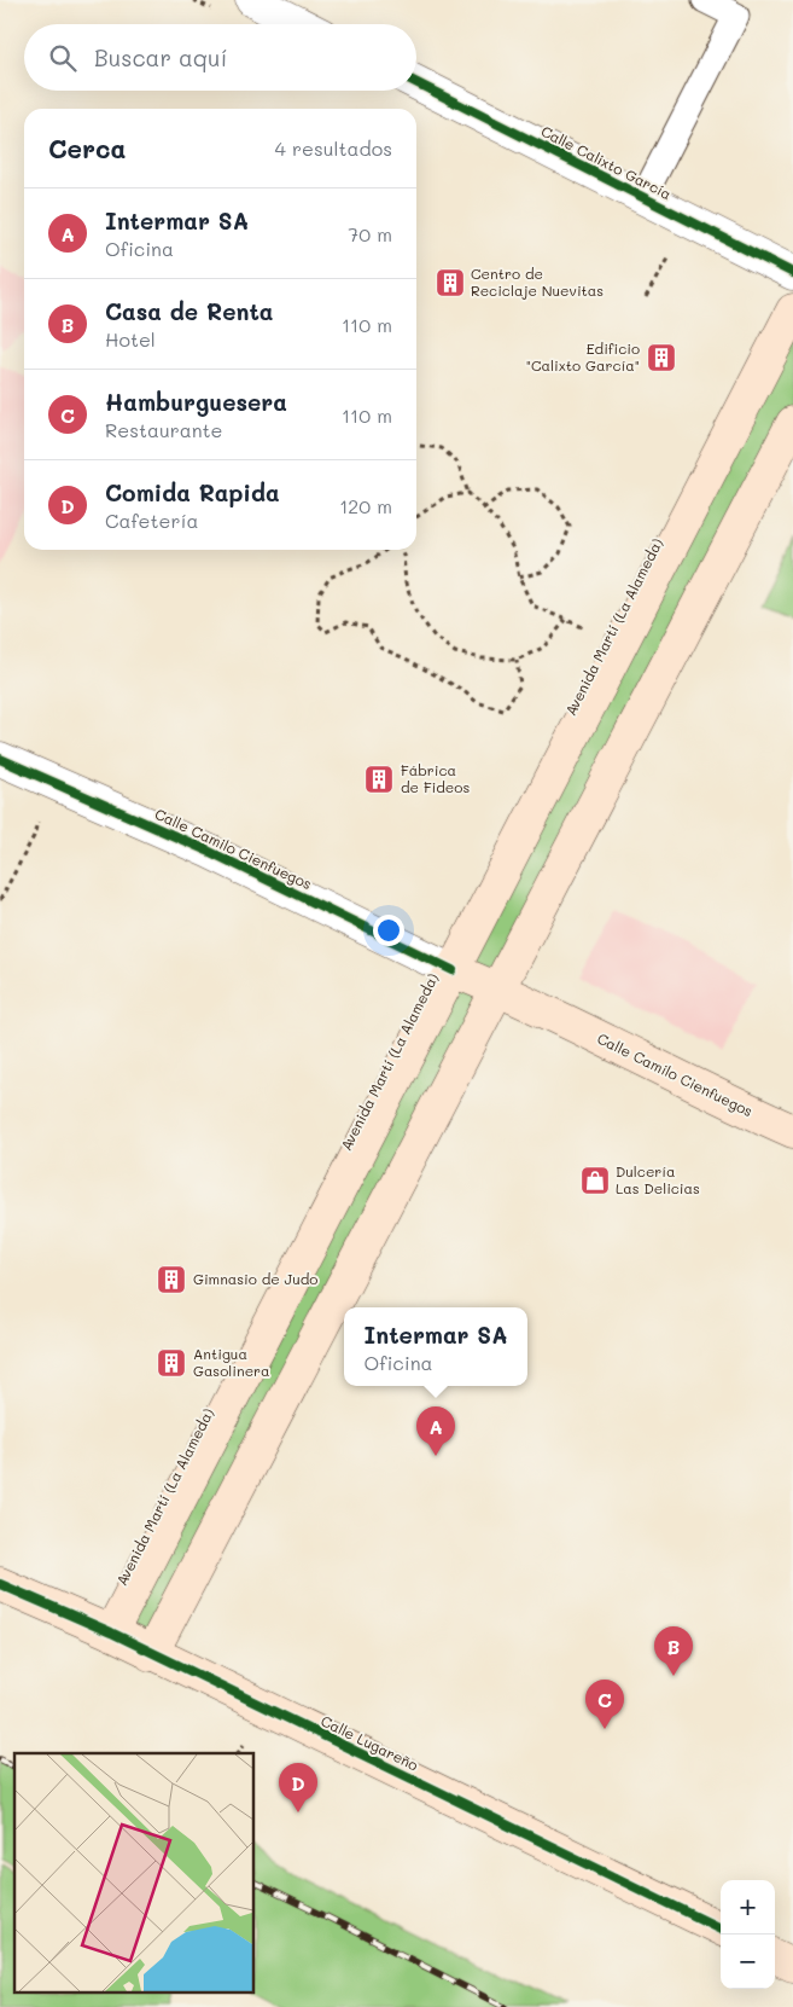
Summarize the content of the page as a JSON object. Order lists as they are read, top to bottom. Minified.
{"streets":{"main road":["Avenida Martí (La Alameda)","Calle Camilo Cienfuegos","Calle Lugareño"],"street":["Calle Calixto García"]},"crossings":[["Avenida Martí (La Alameda)","Calle Camilo Cienfuegos"],["Avenida Martí (La Alameda)","Calle Lugareño"]],"places":{"building":["Centro de Reciclaje Nuevitas","Edificio \"Calixto García\"","Fábrica de Fideos","Gimnasio de Judo","Antigua Gasolinera"],"shop":["Dulcería Las Delicias"]},"page":{"search":"Buscar aquí","heading":["Cerca","4 resultados"],"list":[{"mark":"A","name":"Intermar SA","note":"Oficina","value":"70 m"},{"mark":"B","name":"Casa de Renta","note":"Hotel","value":"110 m"},{"mark":"C","name":"Hamburguesera","note":"Restaurante","value":"110 m"},{"mark":"D","name":"Comida Rapida","note":"Cafetería","value":"120 m"}],"popup":["Intermar SA","Oficina"],"pins":["A","B","C","D"],"map_buttons":["+","−"]}}
